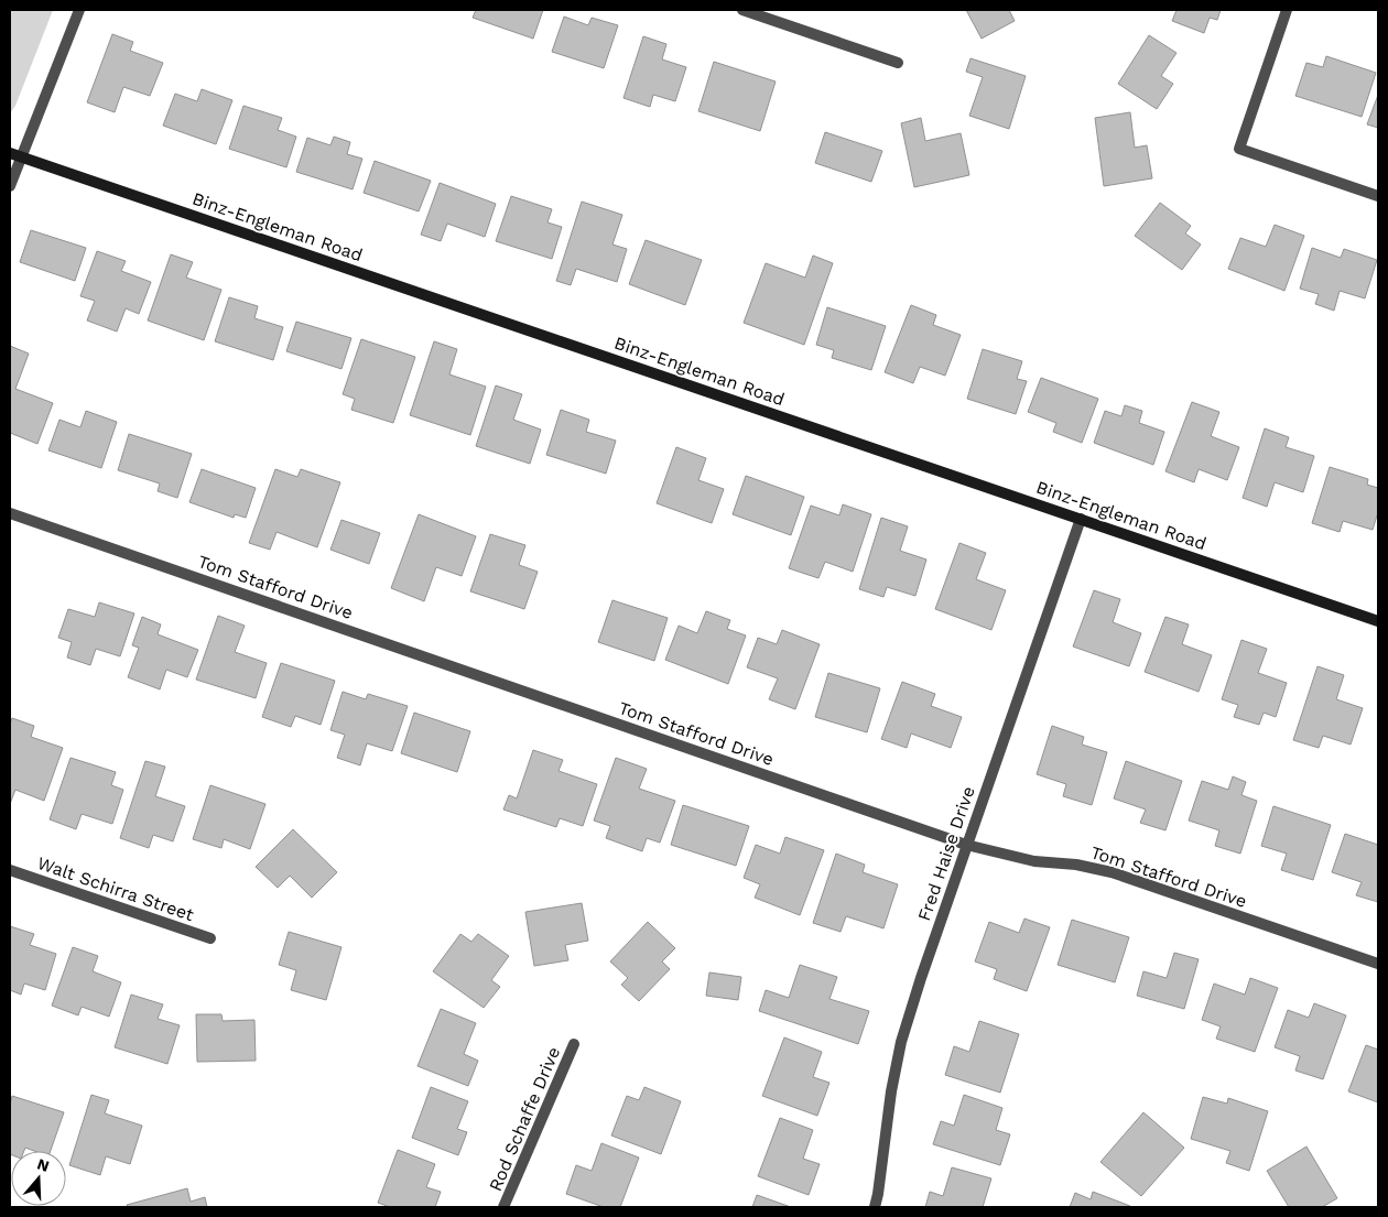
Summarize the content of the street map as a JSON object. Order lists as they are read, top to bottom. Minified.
{"streets":{"street":["Binz-Engleman Road","Tom Stafford Drive","Fred Haise Drive","Walt Schirra Street","Rod Schaffe Drive"]},"crossings":[["Binz-Engleman Road","Fred Haise Drive"],["Tom Stafford Drive","Fred Haise Drive"]],"north":"top"}
